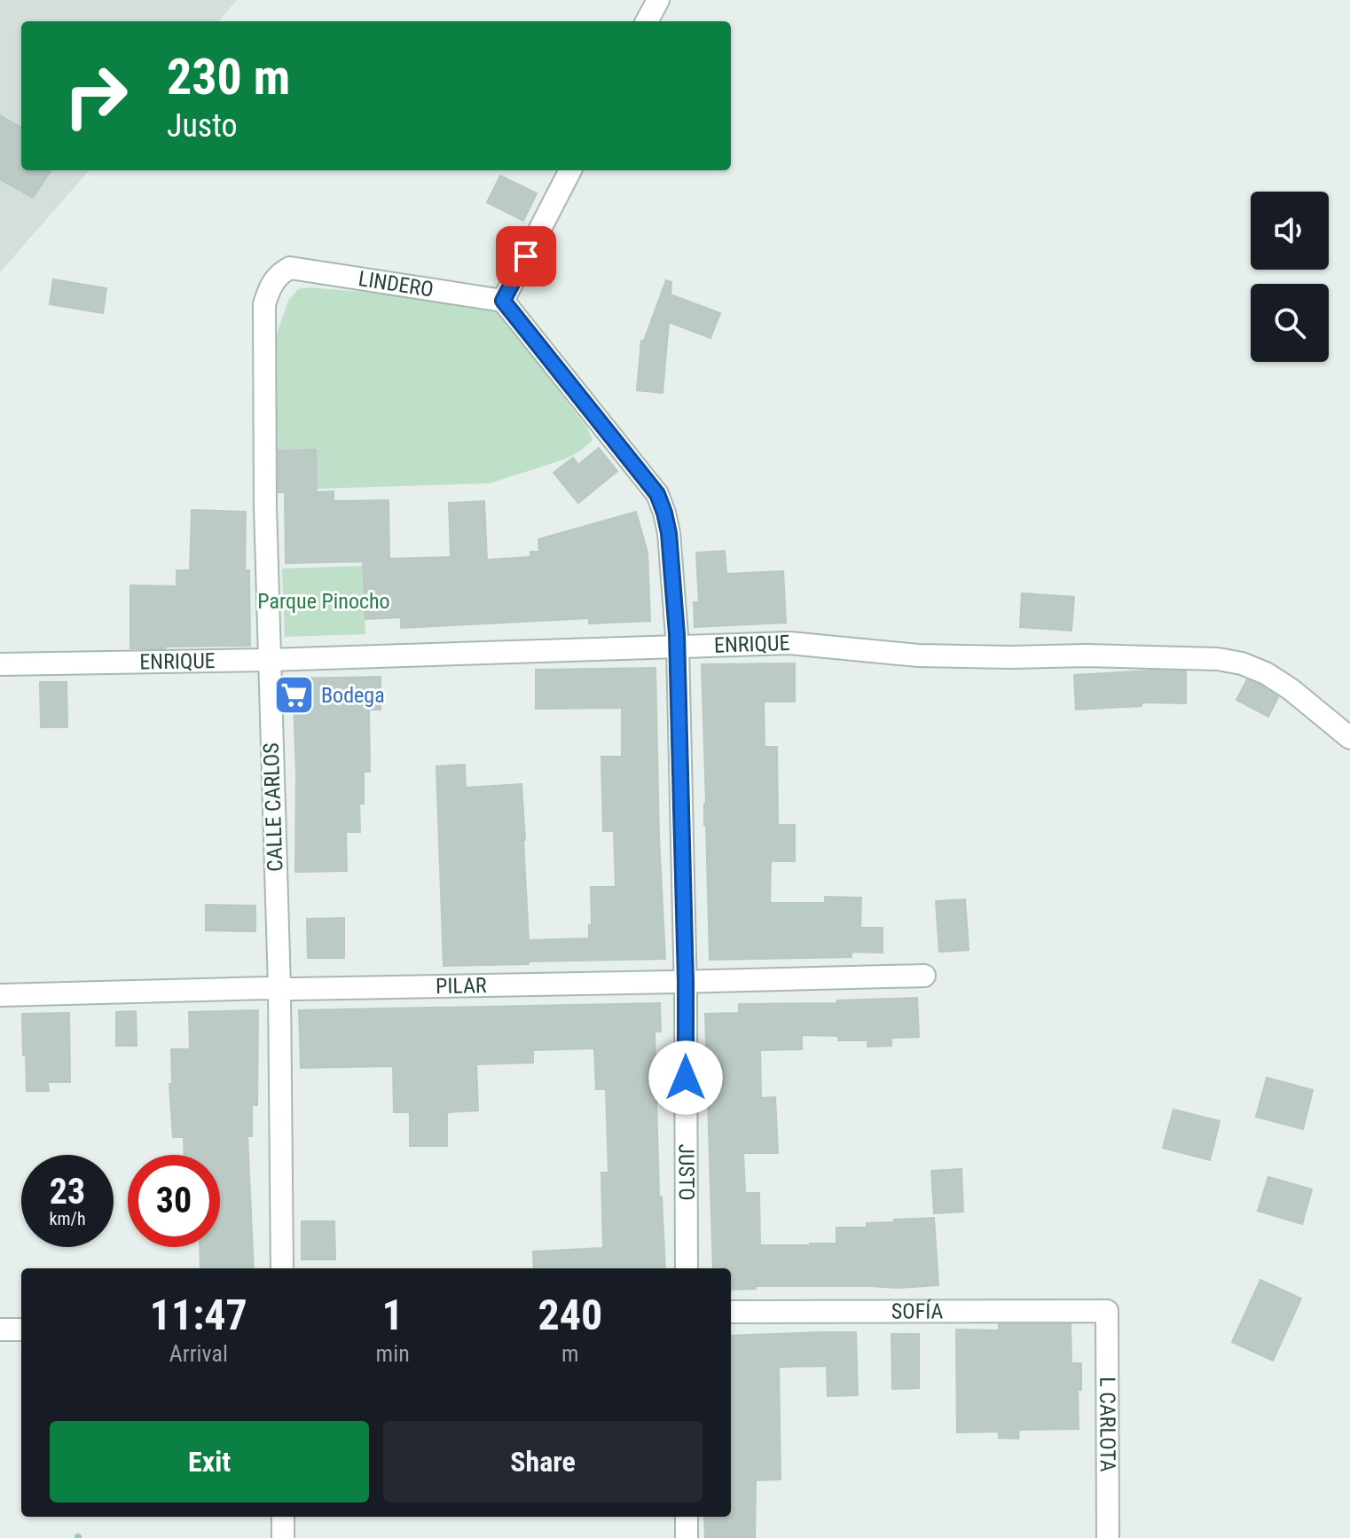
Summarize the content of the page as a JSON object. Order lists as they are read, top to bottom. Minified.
{"streets":{"street":["LINDERO","ENRIQUE","CALLE CARLOS","PILAR","JUSTO","SOFÍA","L CARLOTA"]},"crossings":[["LINDERO","CALLE CARLOS"],["LINDERO","JUSTO"],["ENRIQUE","CALLE CARLOS"],["ENRIQUE","JUSTO"],["CALLE CARLOS","PILAR"],["PILAR","JUSTO"],["SOFÍA","L CARLOTA"]],"parks":["Parque Pinocho"],"places":{"supermarket":["Bodega"]},"page":{"turn":["230 m","Justo"],"speed":"23 km/h","limit":"30","eta":["11:47","Arrival","1","min","240","m"],"buttons":["Exit","Share"]}}
